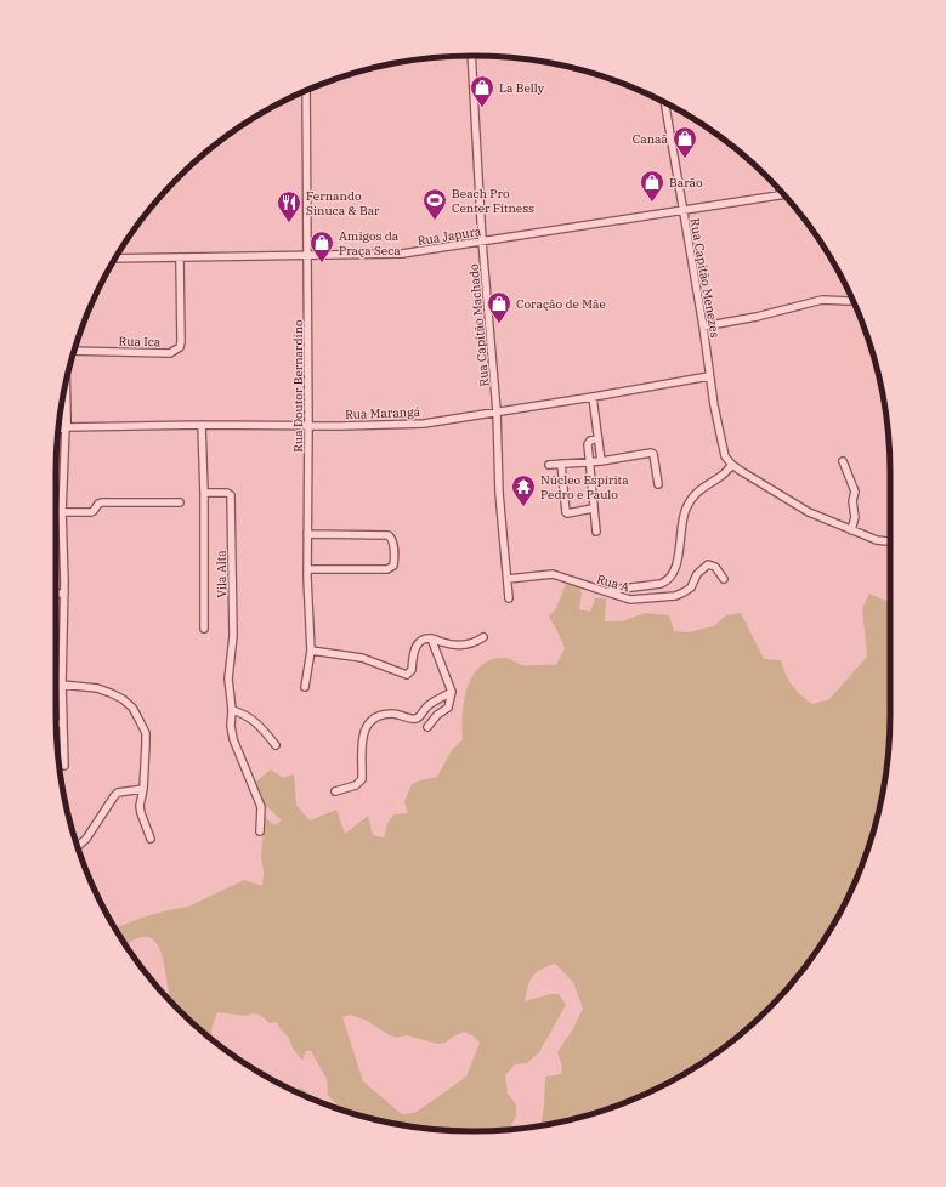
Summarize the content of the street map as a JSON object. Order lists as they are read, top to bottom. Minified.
{"streets":{"street":["Rua Japurá","Rua Capitão Menezes","Rua Capitão Machado","Rua Ica","Rua Doutor Bernardino","Rua Marangá","Vila Alta","Rua A"]},"crossings":[["Rua Japurá","Rua Capitão Menezes"],["Rua Japurá","Rua Capitão Machado"],["Rua Japurá","Rua Ica"],["Rua Japurá","Rua Doutor Bernardino"],["Rua Capitão Menezes","Rua Marangá"],["Rua Capitão Machado","Rua Marangá"],["Rua Capitão Machado","Rua A"],["Rua Doutor Bernardino","Rua Marangá"],["Rua Marangá","Vila Alta"]],"places":{"shop":["La Belly","Canaã","Barão","Amigos da Praça Seca","Coração de Mãe"],"sports":["Beach Pro Center Fitness"],"restaurant":["Fernando Sinuca & Bar"],"temple":["Núcleo Espírita Pedro e Paulo"]}}
